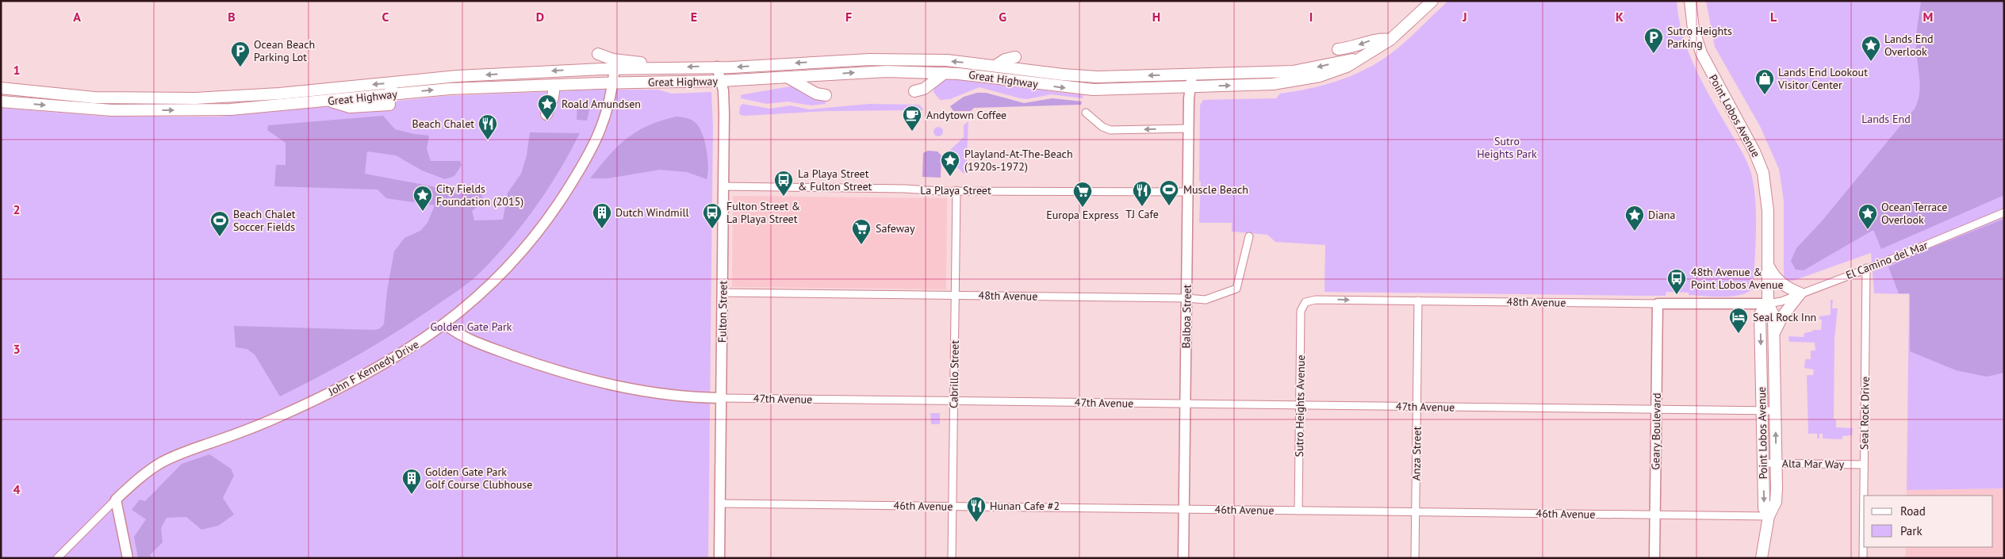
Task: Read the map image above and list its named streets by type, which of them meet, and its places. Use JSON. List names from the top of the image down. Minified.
{"streets":{"main road":["Great Highway","Point Lobos Avenue"],"street":["La Playa Street","El Camino del Mar","48th Avenue","Fulton Street","Balboa Street","John F Kennedy Drive","Cabrillo Street","47th Avenue","Sutro Heights Avenue","Seal Rock Drive","Geary Boulevard","Anza Street","Alta Mar Way","46th Avenue"]},"crossings":[["Great Highway","Fulton Street"],["Great Highway","Balboa Street"],["Great Highway","John F Kennedy Drive"],["Point Lobos Avenue","El Camino del Mar"],["Point Lobos Avenue","48th Avenue"],["Point Lobos Avenue","47th Avenue"],["Point Lobos Avenue","Alta Mar Way"],["Point Lobos Avenue","46th Avenue"],["La Playa Street","Fulton Street"],["La Playa Street","Balboa Street"],["La Playa Street","Cabrillo Street"],["El Camino del Mar","48th Avenue"],["El Camino del Mar","Seal Rock Drive"],["48th Avenue","Fulton Street"],["48th Avenue","Balboa Street"],["48th Avenue","Cabrillo Street"],["48th Avenue","Sutro Heights Avenue"],["48th Avenue","Geary Boulevard"],["48th Avenue","Anza Street"],["Fulton Street","47th Avenue"],["Fulton Street","46th Avenue"],["Balboa Street","47th Avenue"],["Balboa Street","46th Avenue"],["John F Kennedy Drive","47th Avenue"],["Cabrillo Street","47th Avenue"],["Cabrillo Street","46th Avenue"],["47th Avenue","Sutro Heights Avenue"],["47th Avenue","Geary Boulevard"],["47th Avenue","Anza Street"],["Sutro Heights Avenue","46th Avenue"],["Seal Rock Drive","Alta Mar Way"],["Geary Boulevard","46th Avenue"],["Anza Street","46th Avenue"]],"parks":["Lands End","Sutro Heights Park","Golden Gate Park"],"places":{"parking":["Sutro Heights Parking","Ocean Beach Parking Lot"],"place":["Lands End Overlook","Roald Amundsen","Playland-At-The-Beach (1920s-1972)","City Fields Foundation (2015)","Ocean Terrace Overlook","Diana"],"shop":["Lands End Lookout Visitor Center"],"cafe":["Andytown Coffee"],"restaurant":["Beach Chalet","TJ Cafe","Hunan Cafe #2"],"bus stop":["La Playa Street & Fulton Street","Fulton Street & La Playa Street","48th Avenue & Point Lobos Avenue"],"sports":["Muscle Beach","Beach Chalet Soccer Fields"],"supermarket":["Europa Express","Safeway"],"building":["Dutch Windmill","Golden Gate Park Golf Course Clubhouse"],"hotel":["Seal Rock Inn"]},"legend":["Road","Park"],"grid":{"columns":["A","B","C","D","E","F","G","H","I","J","K","L","M"],"rows":["1","2","3","4"]}}
